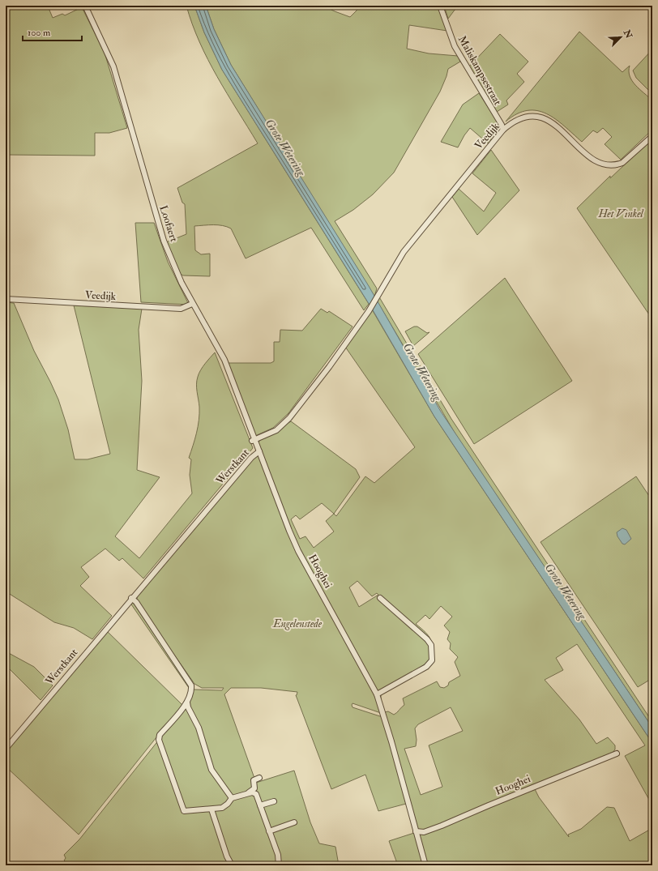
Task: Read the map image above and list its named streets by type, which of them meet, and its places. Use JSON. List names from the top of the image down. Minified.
{"streets":{"street":["Maliskampsestraat","Veedijk","Loofaert","Werstkant","Hooghei"]},"crossings":[["Maliskampsestraat","Veedijk"],["Veedijk","Loofaert"],["Veedijk","Werstkant"],["Loofaert","Werstkant"],["Loofaert","Hooghei"],["Werstkant","Hooghei"]],"water":["Grote Wetering"],"parks":["Het Vinkel","Engelenstede"],"scale_bar":"100 m","north":"top right"}
